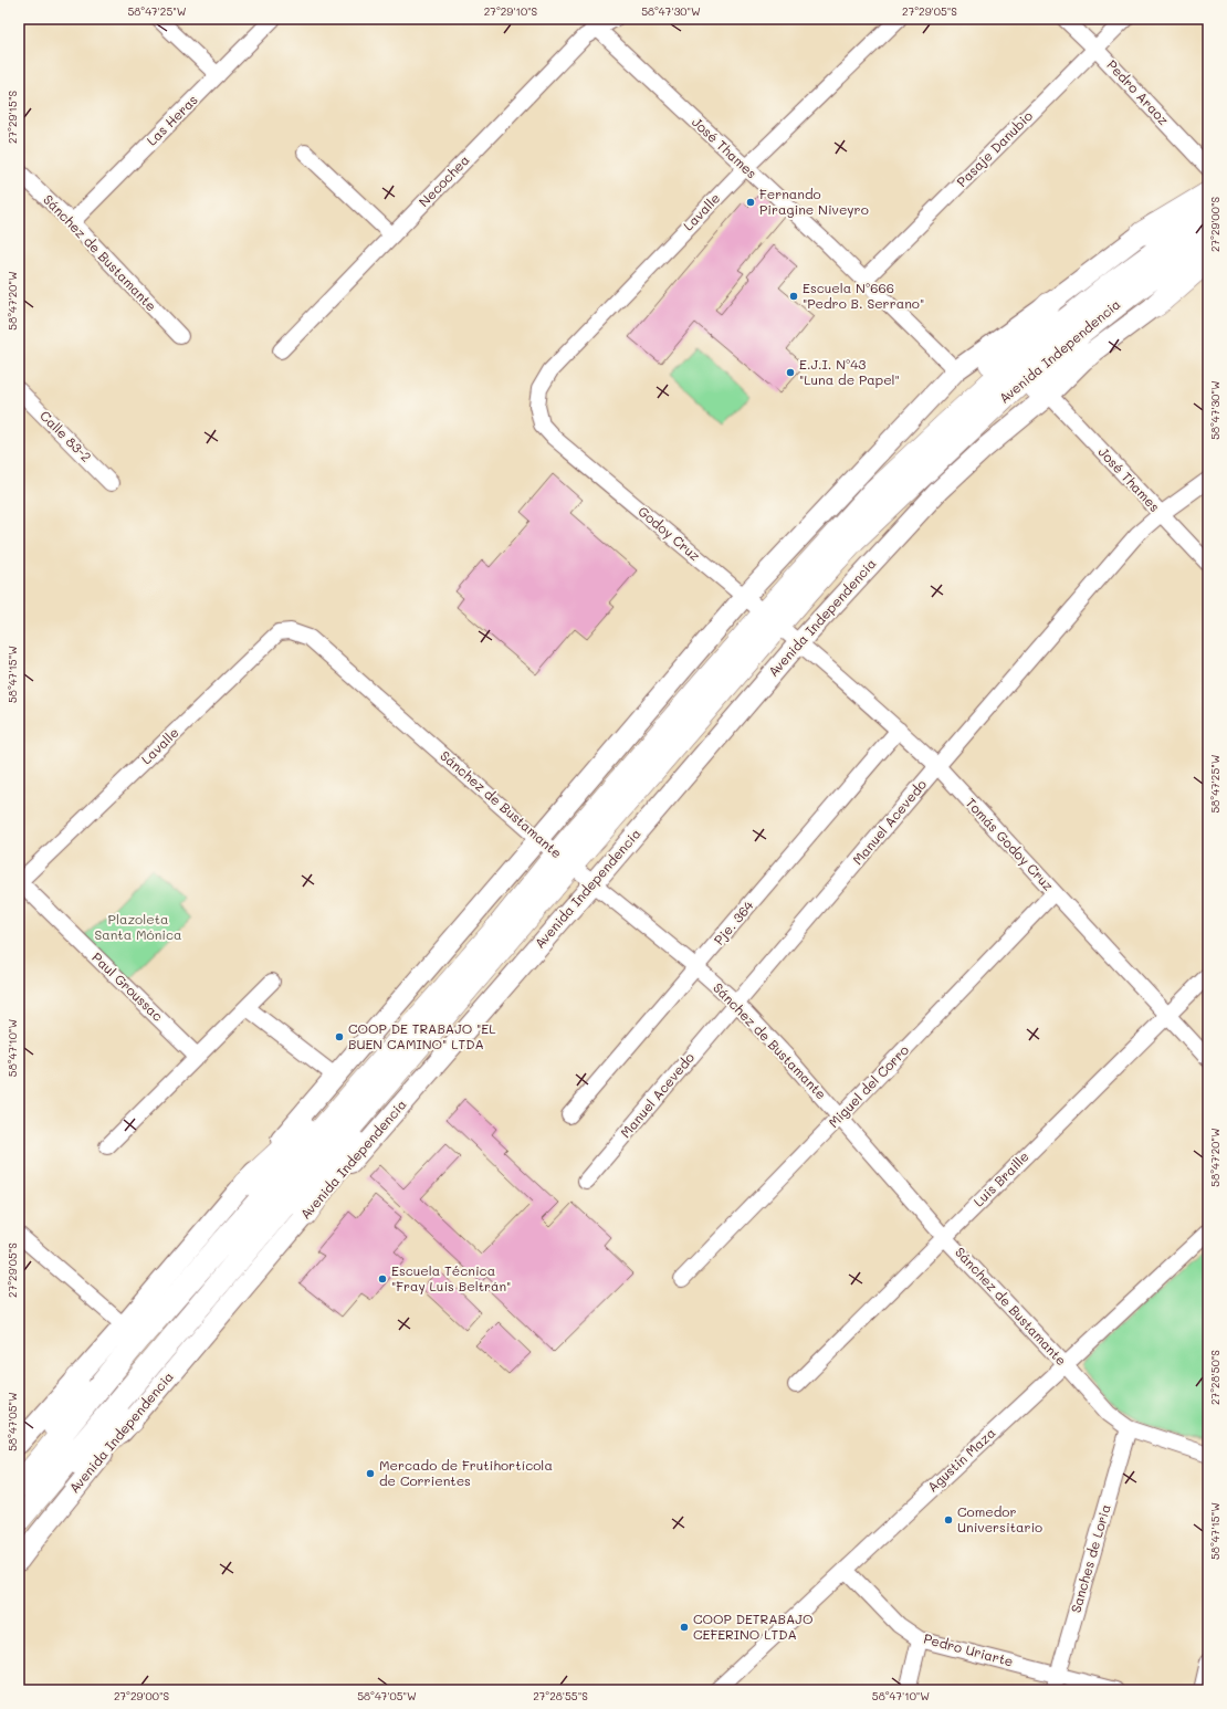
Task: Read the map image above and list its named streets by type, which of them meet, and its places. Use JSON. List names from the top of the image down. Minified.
{"streets":{"highway":["Avenida Independencia"],"street":["Pedro Araoz","Las Heras","José Thames","Pasaje Danubio","Necochea","Lavalle","Sánchez de Bustamante","Calle 83-2","Godoy Cruz","Manuel Acevedo","Tomás Godoy Cruz","Pje. 364","Paul Groussac","Miguel del Corro","Luis Braille","Agustin Maza","Sanches de Loria","Pedro Uriarte"]},"crossings":[["Pedro Araoz","Pasaje Danubio"],["Las Heras","Sánchez de Bustamante"],["José Thames","Pasaje Danubio"],["José Thames","Necochea"],["José Thames","Lavalle"],["José Thames","Avenida Independencia"],["José Thames","Manuel Acevedo"],["Lavalle","Sánchez de Bustamante"],["Lavalle","Godoy Cruz"],["Lavalle","Paul Groussac"],["Sánchez de Bustamante","Avenida Independencia"],["Sánchez de Bustamante","Manuel Acevedo"],["Sánchez de Bustamante","Pje. 364"],["Sánchez de Bustamante","Miguel del Corro"],["Sánchez de Bustamante","Luis Braille"],["Sánchez de Bustamante","Agustin Maza"],["Sánchez de Bustamante","Sanches de Loria"],["Avenida Independencia","Godoy Cruz"],["Avenida Independencia","Tomás Godoy Cruz"],["Godoy Cruz","Tomás Godoy Cruz"],["Manuel Acevedo","Tomás Godoy Cruz"],["Tomás Godoy Cruz","Pje. 364"],["Tomás Godoy Cruz","Miguel del Corro"],["Tomás Godoy Cruz","Luis Braille"],["Agustin Maza","Pedro Uriarte"],["Sanches de Loria","Pedro Uriarte"]],"parks":["Plazoleta Santa Mónica"],"places":["Fernando Piragine Niveyro","Escuela Nº666 \"Pedro B. Serrano\"","E.J.I. Nº43 \"Luna de Papel\"","COOP DE TRABAJO \"EL BUEN CAMINO\" LTDA","Escuela Técnica \"Fray Luis Beltrán\"","Mercado de Frutihortícola de Corrientes","Comedor Universitario","COOP DETRABAJO CEFERINO LTDA"],"coordinates":["58°47'25\"W","27°29'10\"S","58°47'30\"W","27°29'05\"S","27°29'15\"S","27°29'00\"S","58°47'20\"W","58°47'15\"W","58°47'10\"W","27°28'50\"S","58°47'05\"W","27°28'55\"S"]}
